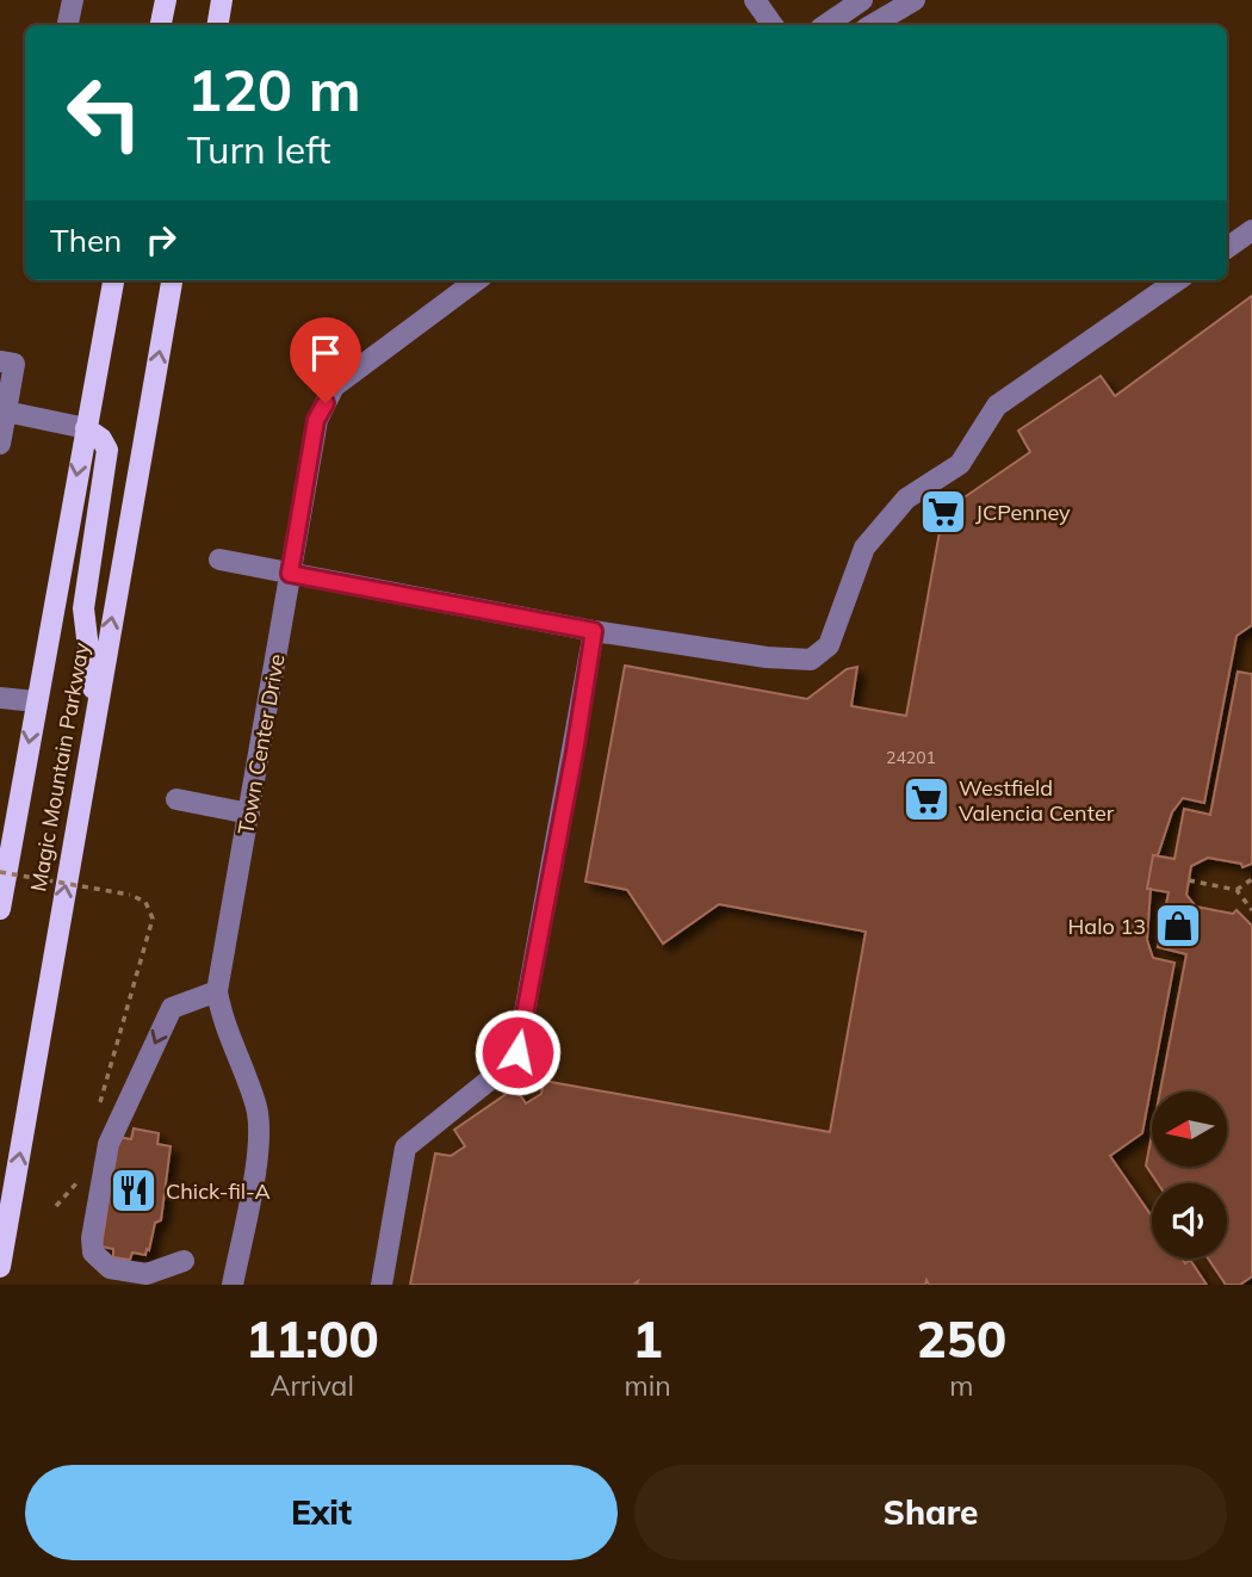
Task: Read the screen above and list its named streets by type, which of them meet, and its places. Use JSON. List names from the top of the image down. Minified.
{"streets":{"main road":["Magic Mountain Parkway"],"street":["Town Center Drive"]},"places":{"supermarket":["JCPenney","Westfield Valencia Center"],"shop":["Halo 13"],"restaurant":["Chick-fil-A"]},"house_numbers":["24201"],"north":"left","page":{"turn":["120 m","Turn left"],"then":"Then","eta":["11:00","Arrival","1","min","250","m"],"buttons":["Exit","Share"]}}
